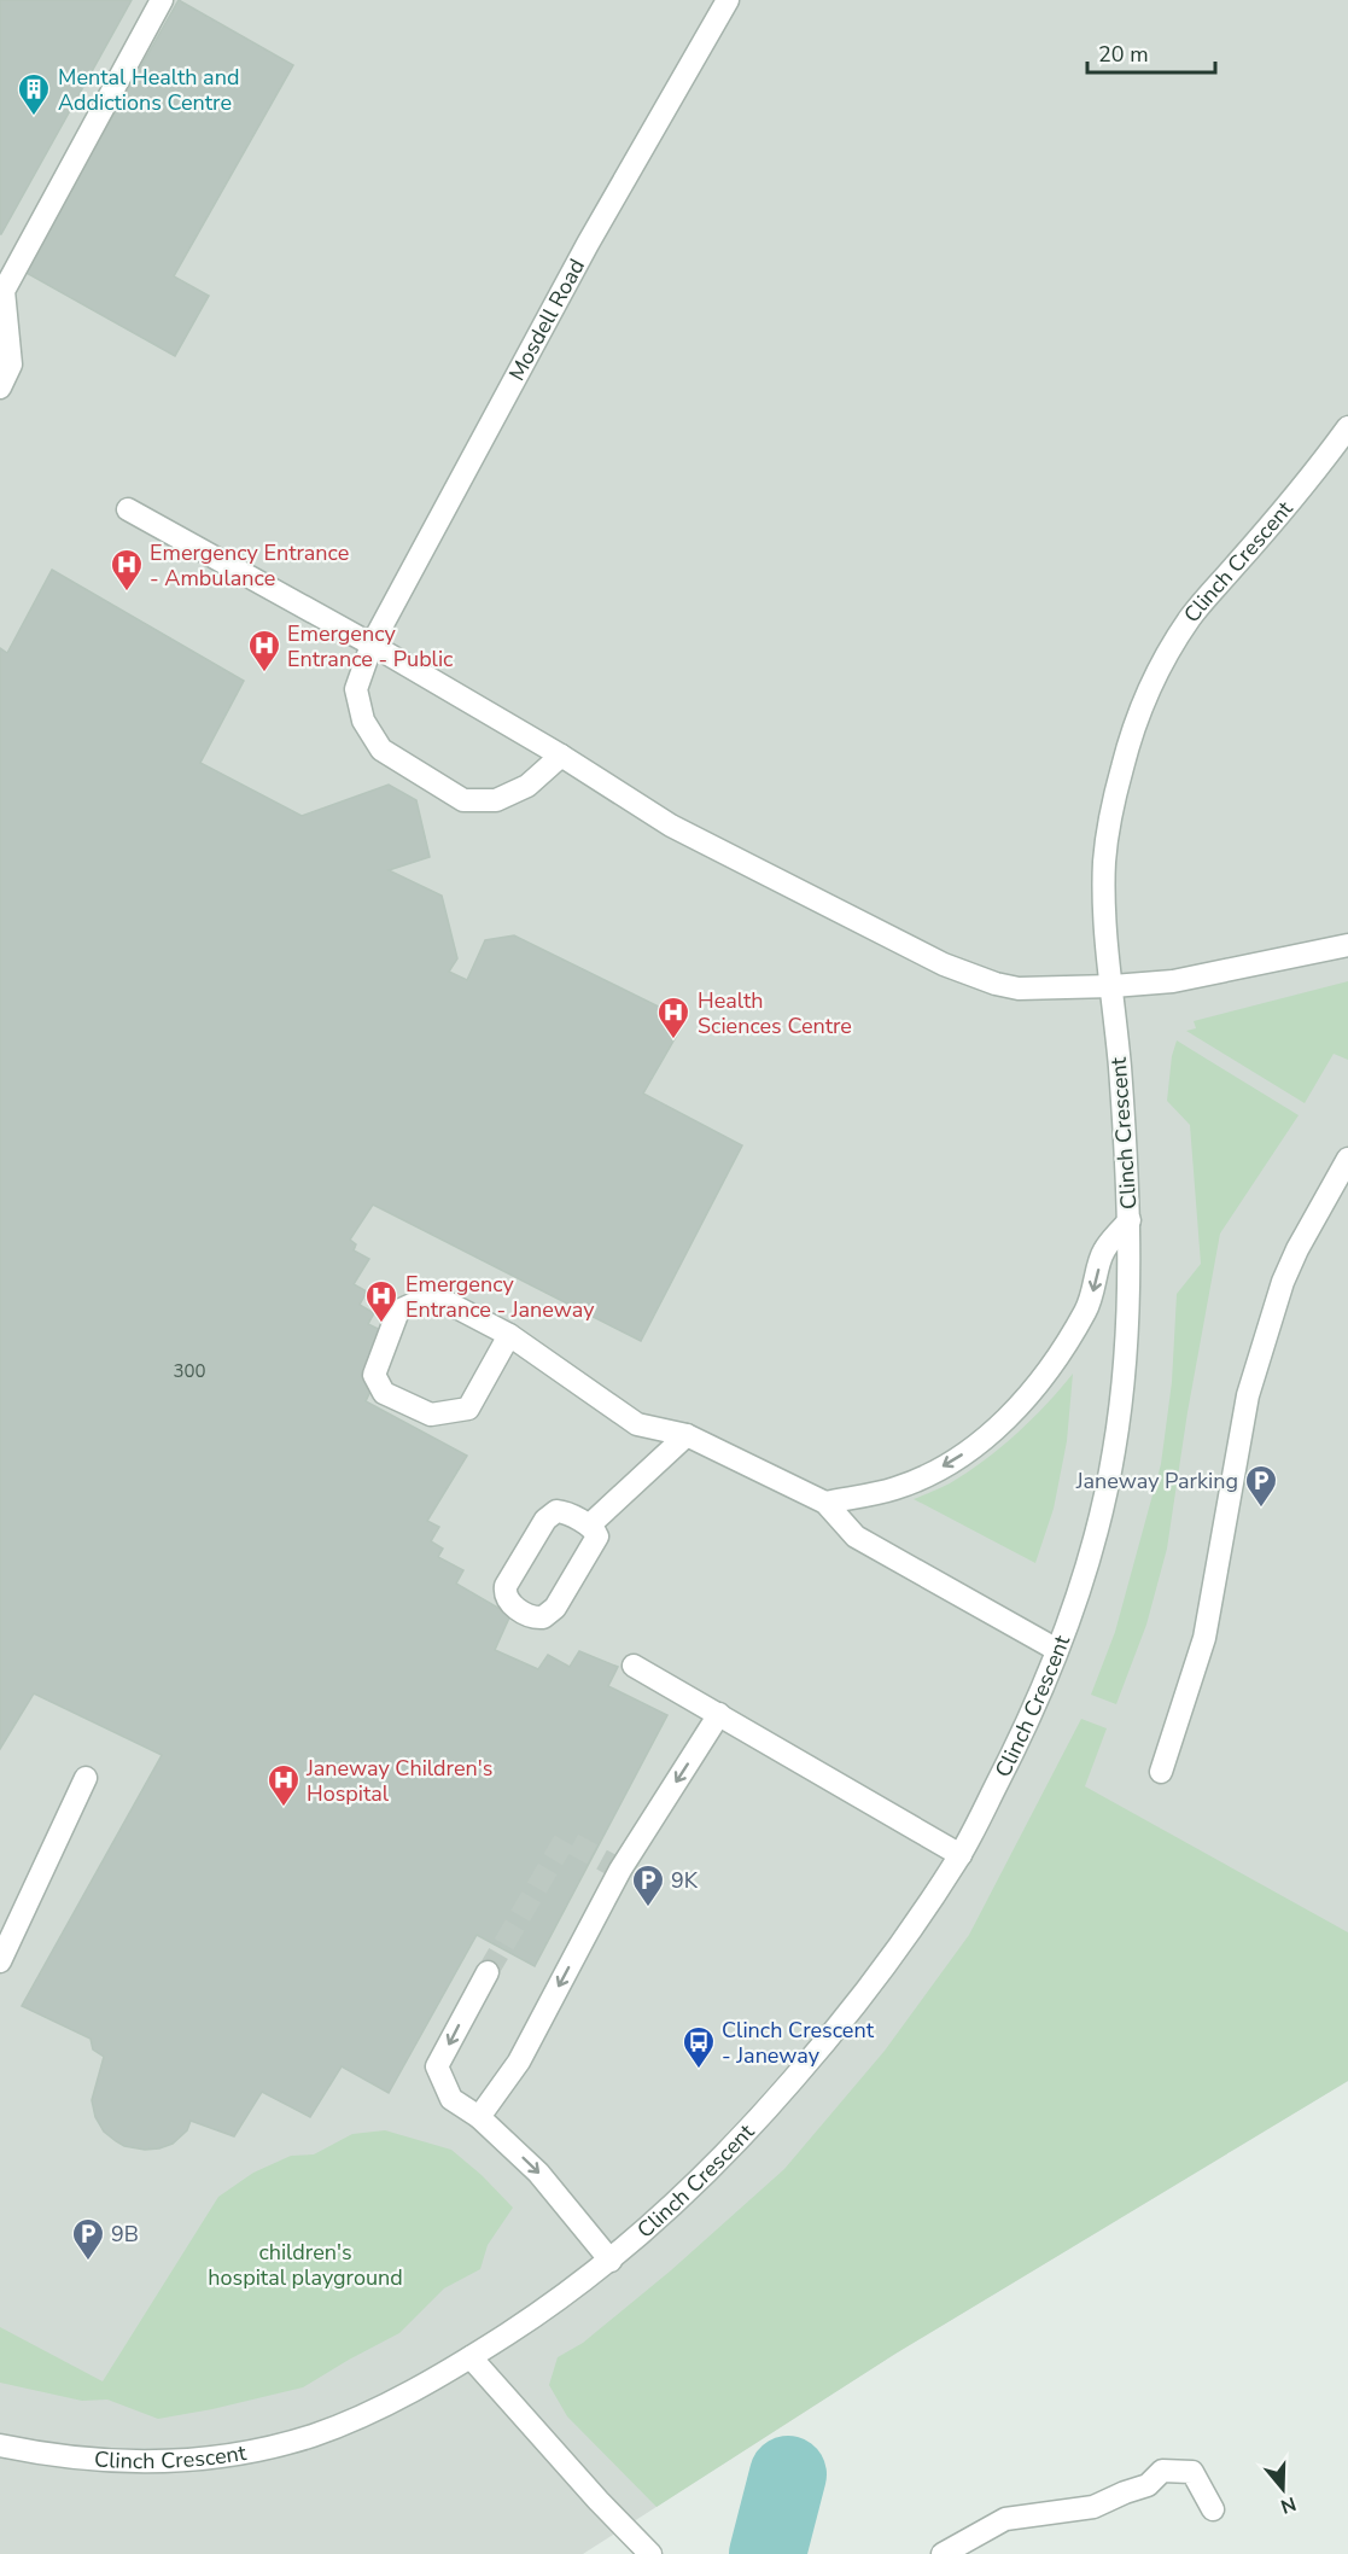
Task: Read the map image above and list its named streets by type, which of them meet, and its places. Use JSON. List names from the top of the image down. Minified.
{"streets":{"lane":["Mosdell Road","Clinch Crescent"]},"parks":["children's hospital playground"],"places":{"building":["Mental Health and Addictions Centre"],"hospital":["Emergency Entrance - Ambulance","Emergency Entrance - Public","Health Sciences Centre","Emergency Entrance - Janeway","Janeway Children's Hospital"],"parking":["Janeway Parking","9K","9B"],"bus stop":["Clinch Crescent - Janeway"]},"house_numbers":["300"],"scale_bar":"20 m","north":"bottom"}
